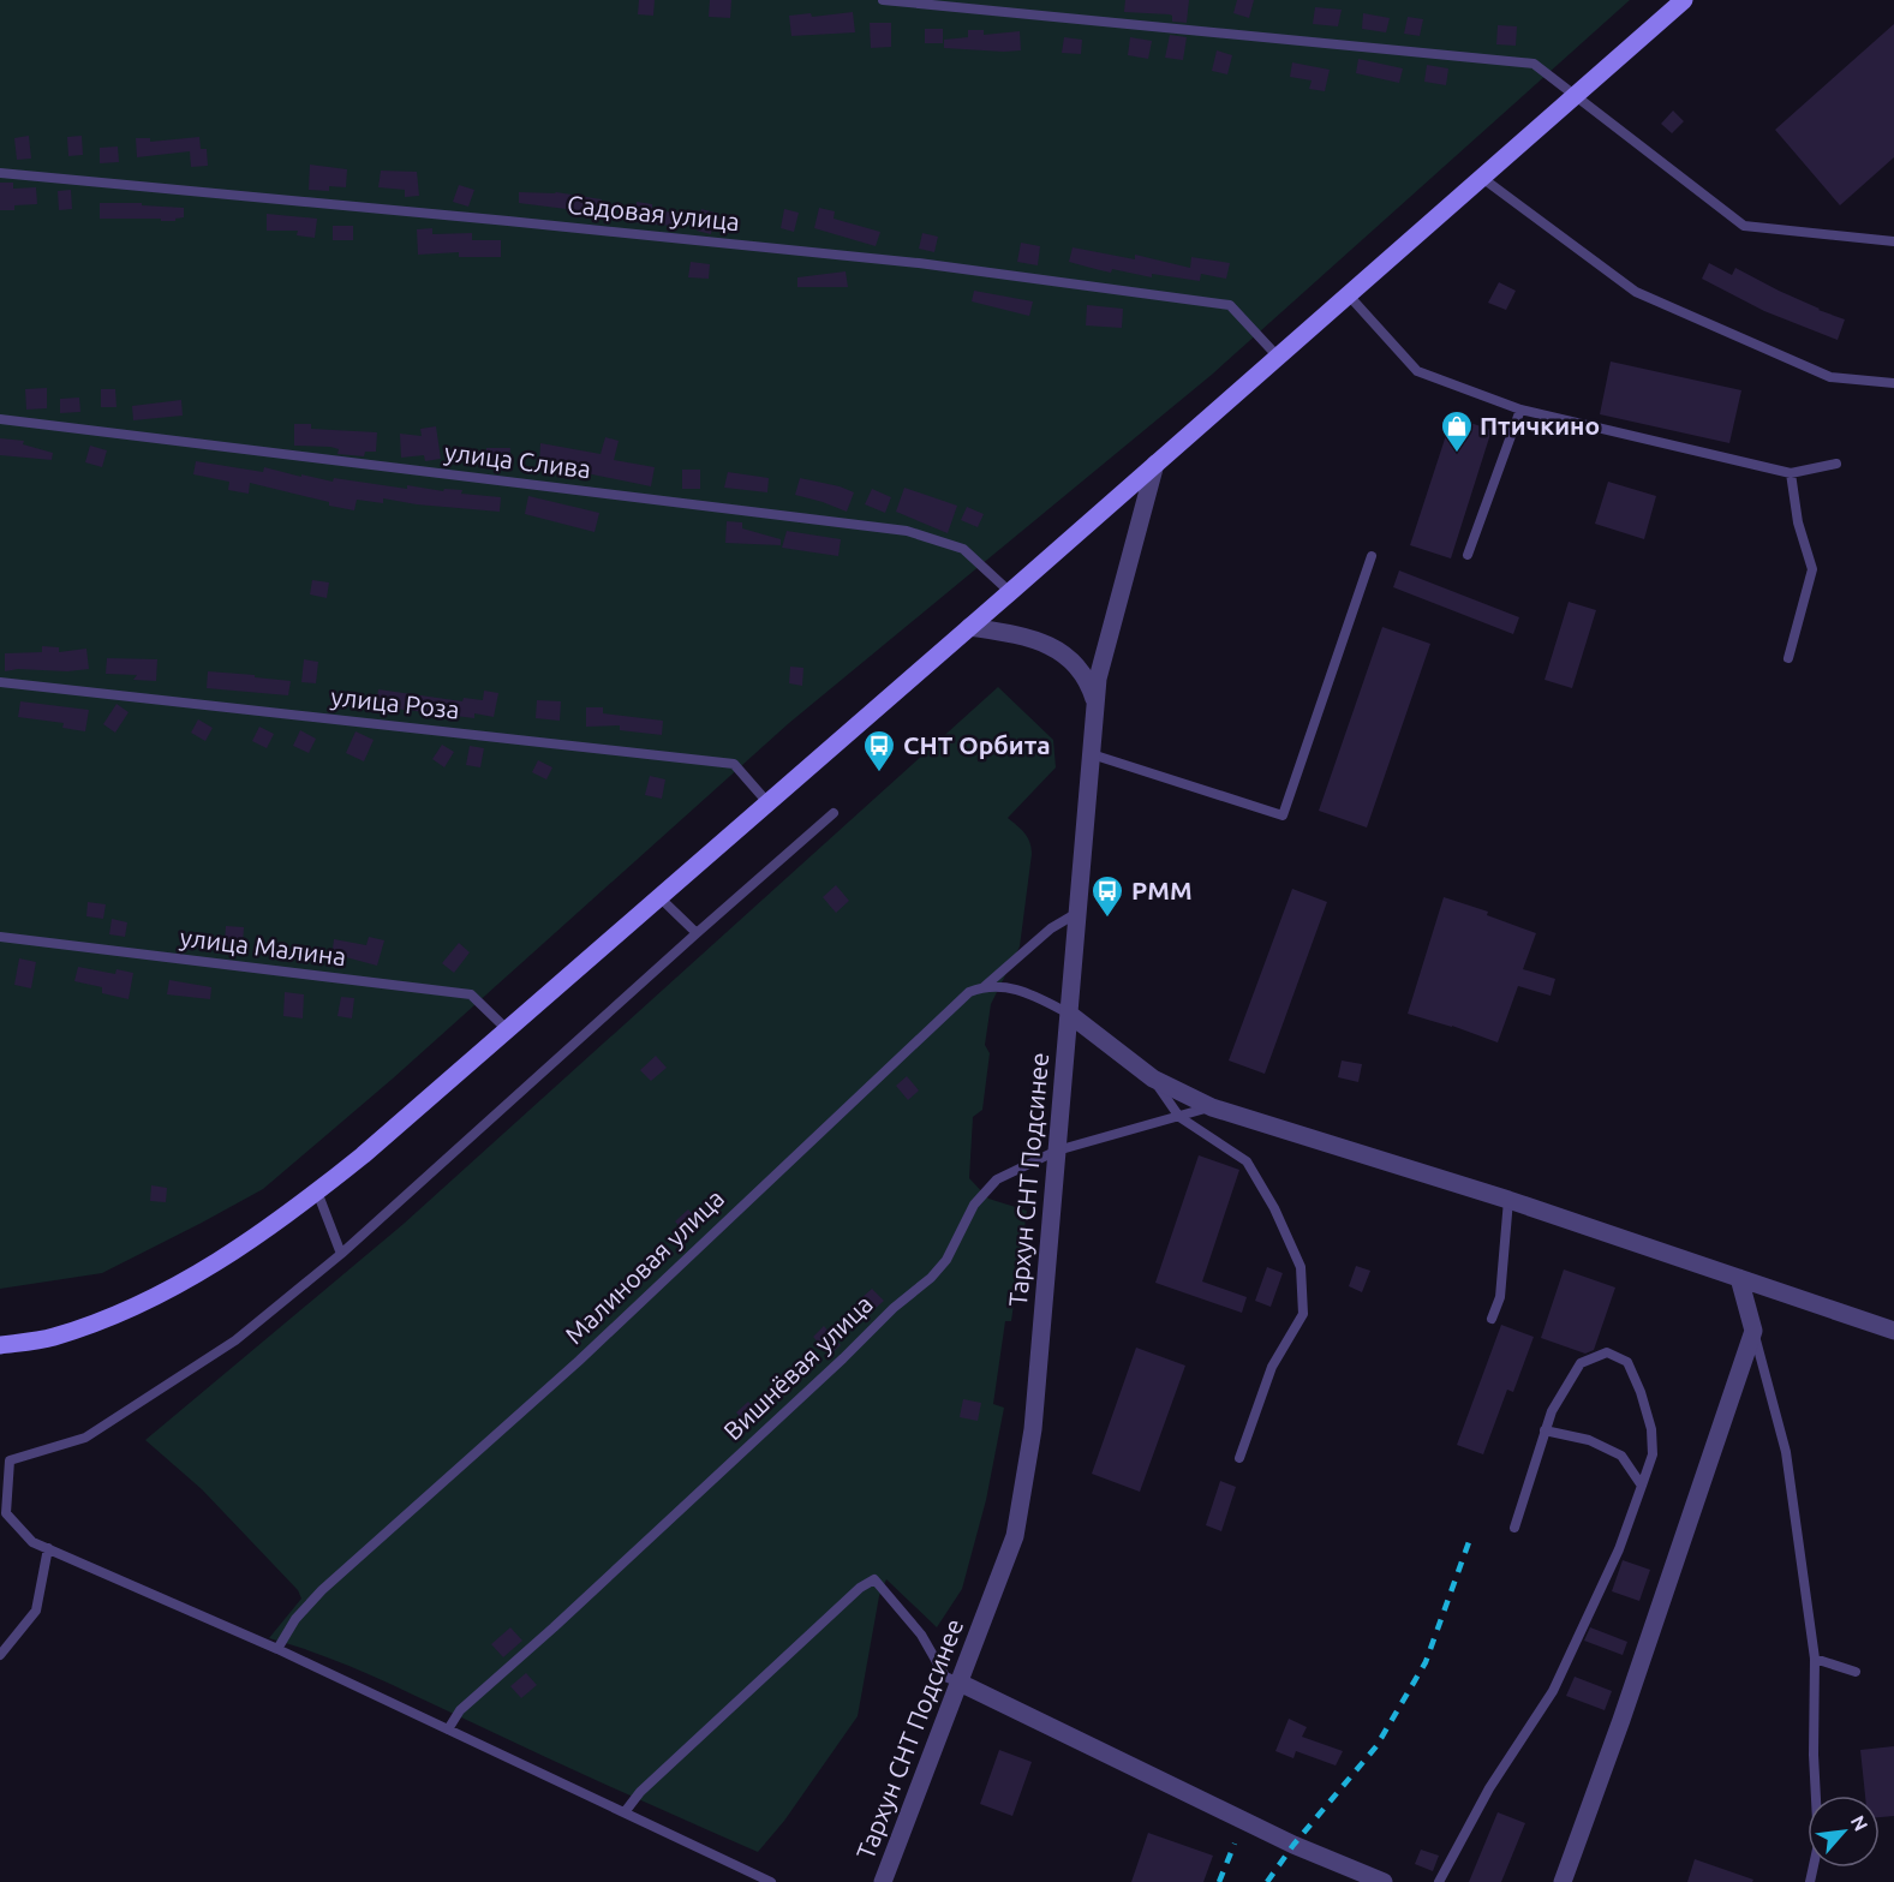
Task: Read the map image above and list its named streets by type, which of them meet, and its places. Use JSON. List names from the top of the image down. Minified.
{"streets":{"street":["Тархун СНТ Подсинее"],"lane":["Садовая улица","улица Слива","улица Роза","улица Малина","Малиновая улица","Вишнёвая улица"]},"crossings":[["Тархун СНТ Подсинее","Малиновая улица"],["Тархун СНТ Подсинее","Вишнёвая улица"]],"places":{"shop":["Птичкино"],"bus stop":["СНТ Орбита","РММ"]},"north":"top right"}
